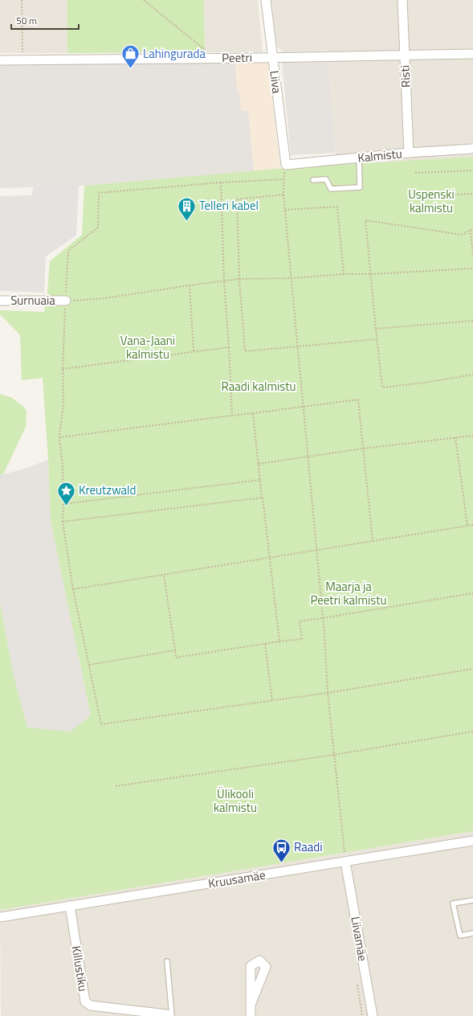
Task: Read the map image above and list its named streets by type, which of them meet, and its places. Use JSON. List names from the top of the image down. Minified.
{"streets":{"street":["Peetri","Risti","Liiva","Kalmistu","Surnuaia","Kruusamäe","Liivamäe","Killustiku"]},"crossings":[["Peetri","Risti"],["Peetri","Liiva"],["Risti","Kalmistu"],["Liiva","Kalmistu"],["Kruusamäe","Liivamäe"],["Kruusamäe","Killustiku"]],"parks":["Uspenski kalmistu","Vana-Jaani kalmistu","Raadi kalmistu","Maarja ja Peetri kalmistu","Ülikooli kalmistu"],"places":{"shop":["Lahingurada"],"building":["Telleri kabel"],"place":["Kreutzwald"],"bus stop":["Raadi"]},"scale_bar":"50 m"}
